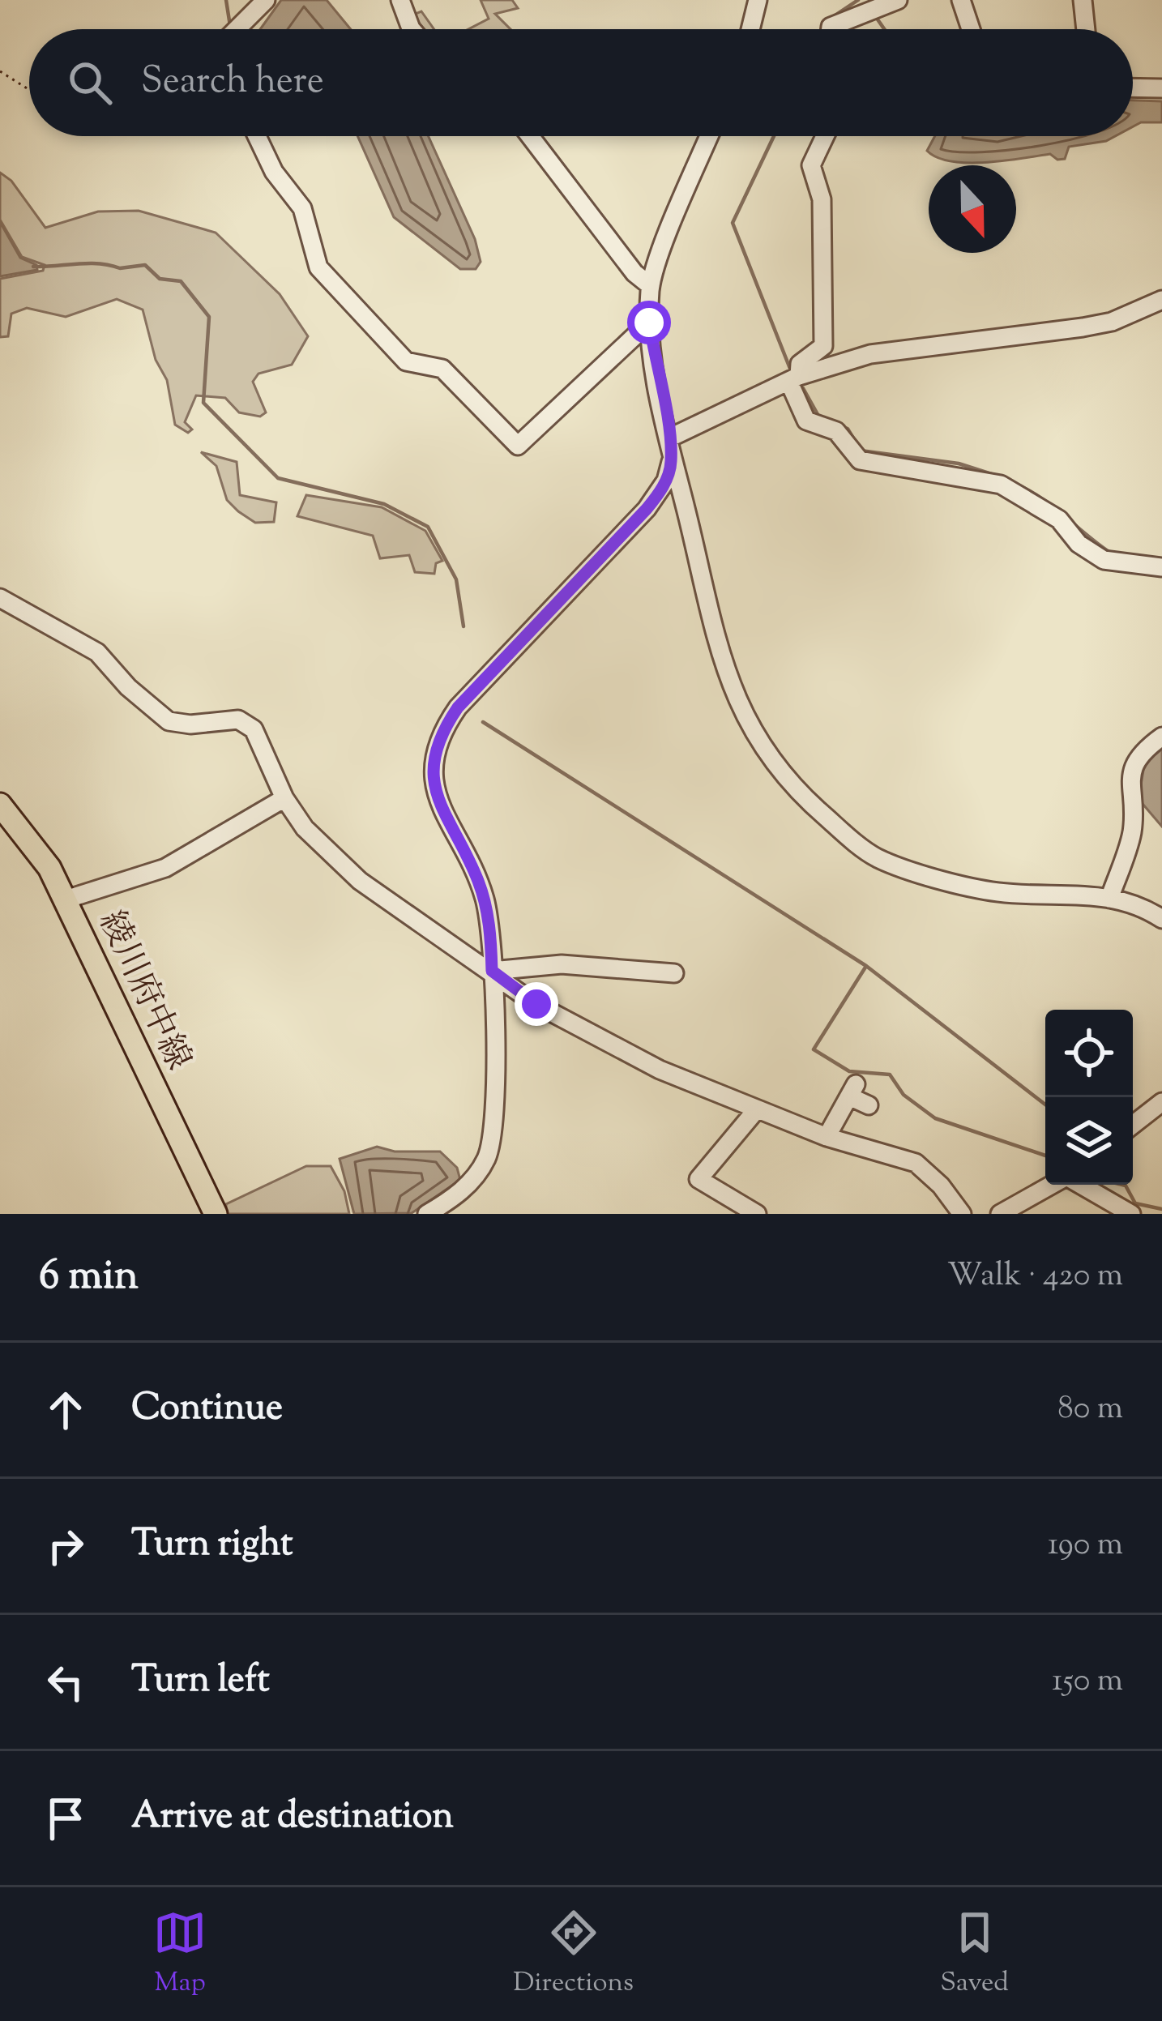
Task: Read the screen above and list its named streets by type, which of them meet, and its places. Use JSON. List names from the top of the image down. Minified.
{"streets":{"main road":["綾川府中線"]},"north":"bottom","page":{"search":"Search here","heading":["6 min","Walk · 420 m"],"list":[["Continue","80 m"],["Turn right","190 m"],["Turn left","150 m"],"Arrive at destination"],"nav":["Map","Directions","Saved"]}}
